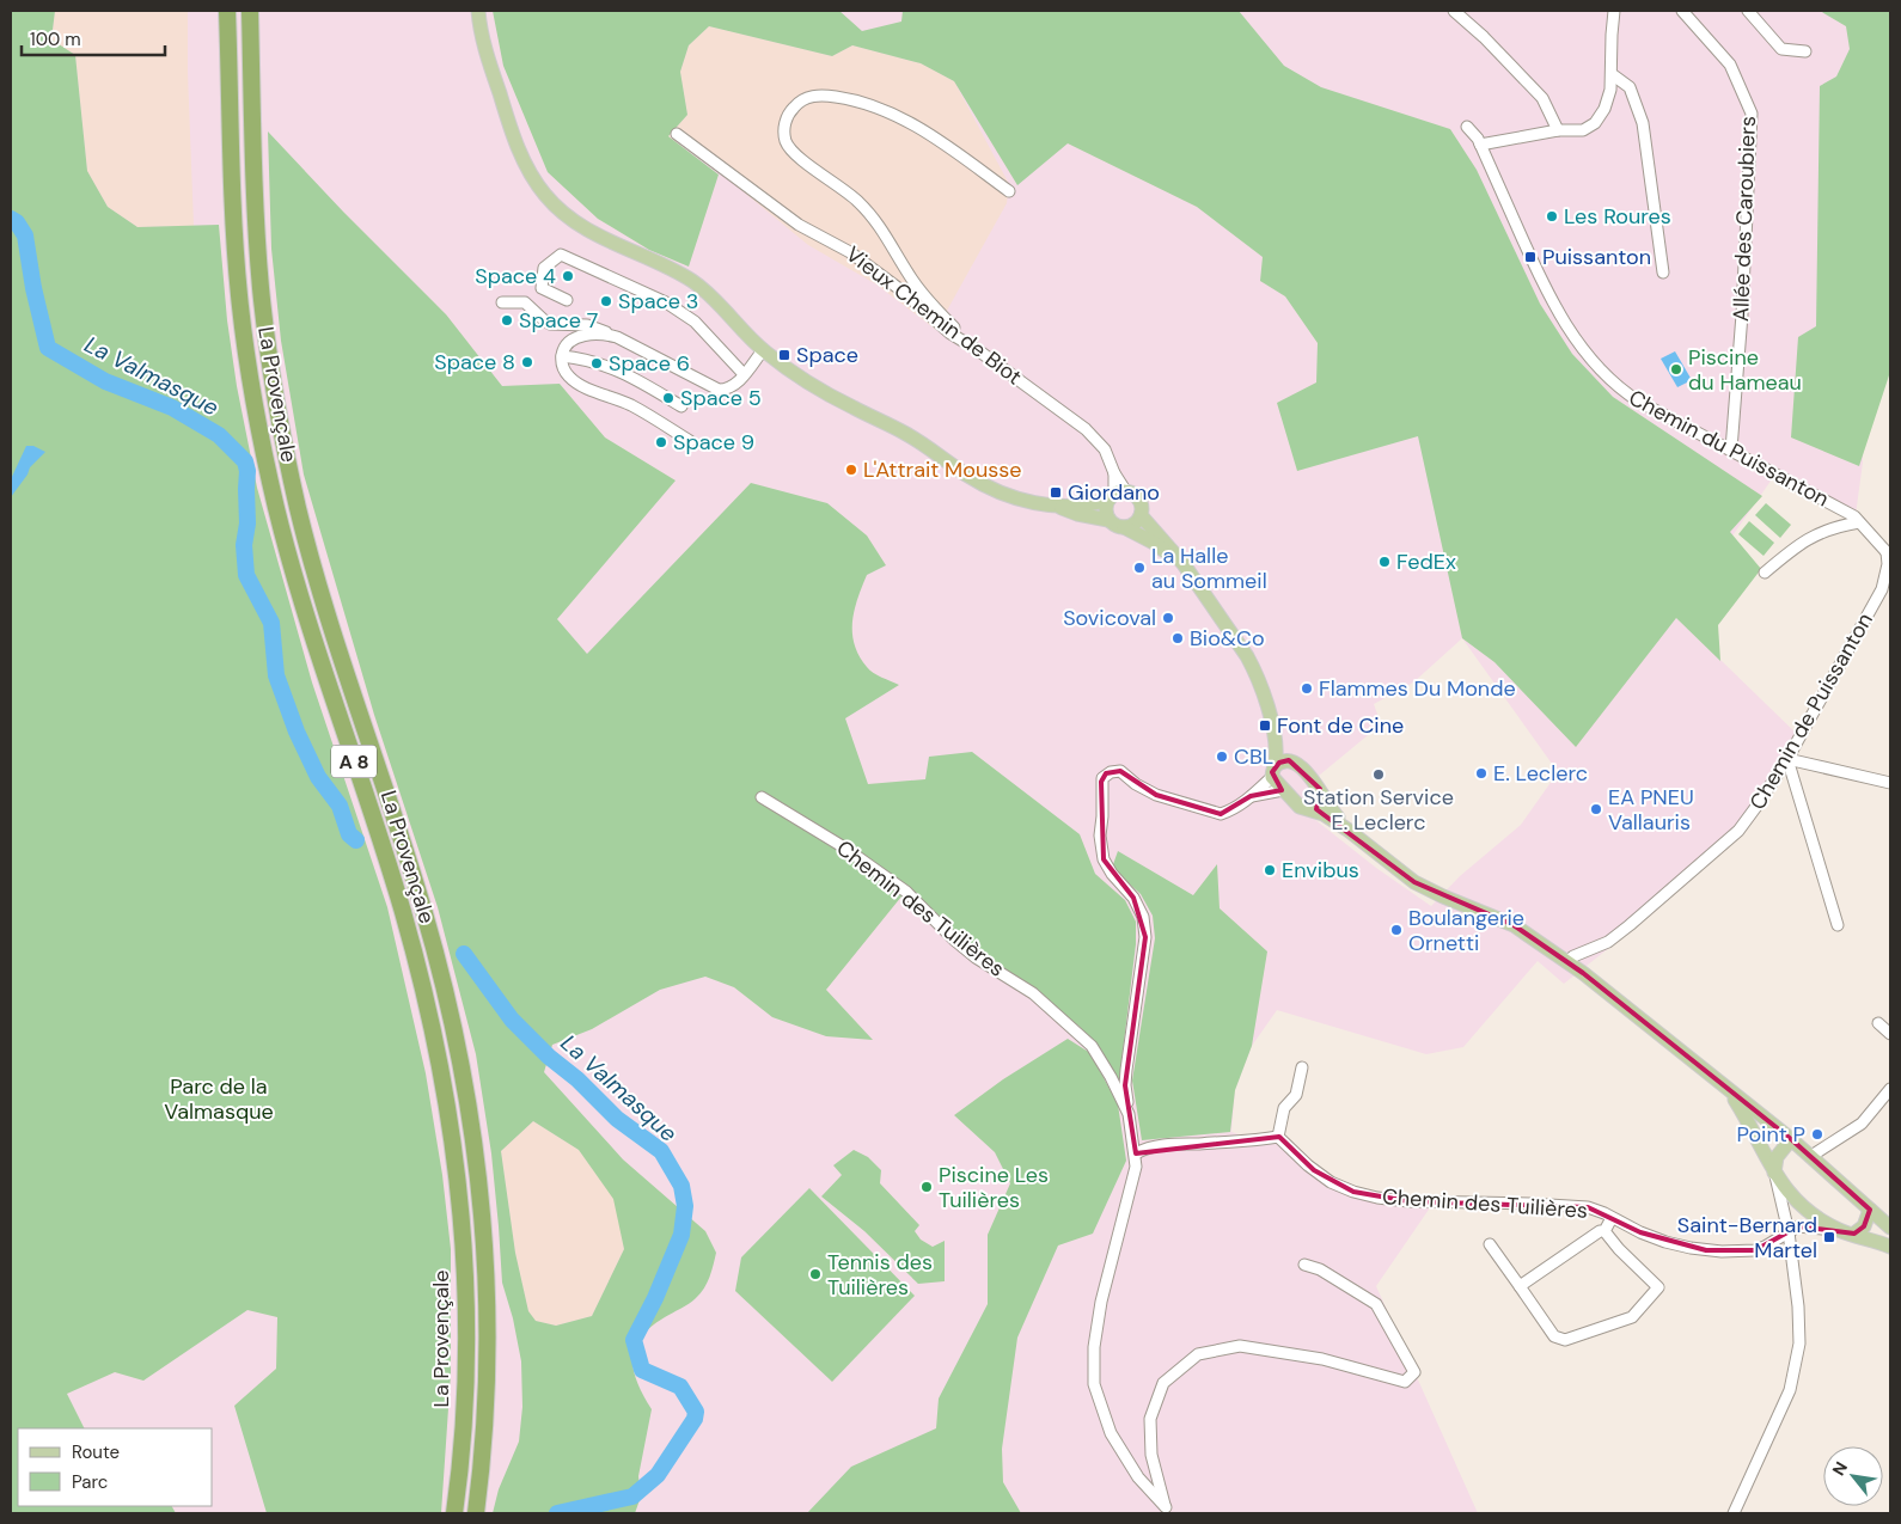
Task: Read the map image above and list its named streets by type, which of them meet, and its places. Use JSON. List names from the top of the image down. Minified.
{"streets":{"highway":["La Provençale","A 8"],"street":["Allée des Caroubiers","Vieux Chemin de Biot","Chemin du Puissanton","Chemin de Puissanton","Chemin des Tuilières"]},"crossings":[["Allée des Caroubiers","Chemin du Puissanton"],["Chemin du Puissanton","Chemin de Puissanton"]],"water":["La Valmasque"],"parks":["Parc de la Valmasque"],"places":{"other":["Les Roures","Space 4","Space 3","Space 7","Space 8","Space 6","Piscine du Hameau","Space 5","Space 9","L'Attrait Mousse","FedEx","La Halle au Sommeil","Sovicoval","Bio&Co","Flammes Du Monde","CBL","E. Leclerc","Station Service E. Leclerc","EA PNEU Vallauris","Envibus","Boulangerie Ornetti","Point P","Piscine Les Tuilières","Tennis des Tuilières"],"transit":["Puissanton","Space","Giordano","Font de Cine","Saint-Bernard Martel"]},"legend":["Route","Parc"],"scale_bar":"100 m","north":"top left"}
